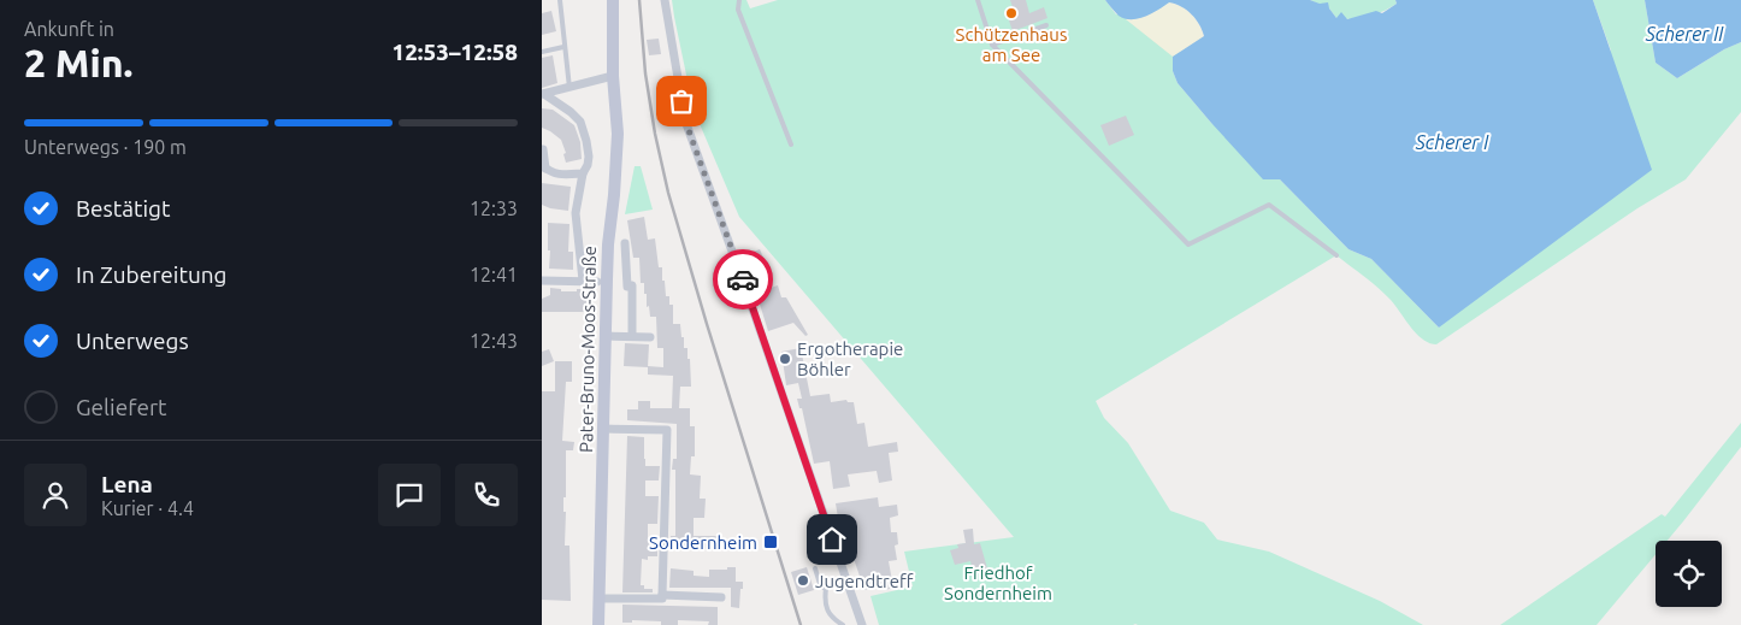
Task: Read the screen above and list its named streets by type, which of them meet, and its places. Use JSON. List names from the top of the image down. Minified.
{"streets":{"main road":["Pater-Bruno-Moos-Straße"]},"water":["Scherer II","Scherer I"],"parks":["Friedhof Sondernheim"],"places":{"other":["Schützenhaus am See","Ergotherapie Böhler","Jugendtreff"],"transit":["Sondernheim"]},"page":{"heading":["2 Min.","Ankunft in","12:53–12:58"],"panel":["Lena","Kurier · 4.4"],"bar":"Unterwegs · 190 m","list":[["Bestätigt","12:33"],["In Zubereitung","12:41"],["Unterwegs","12:43"],"Geliefert"]}}
